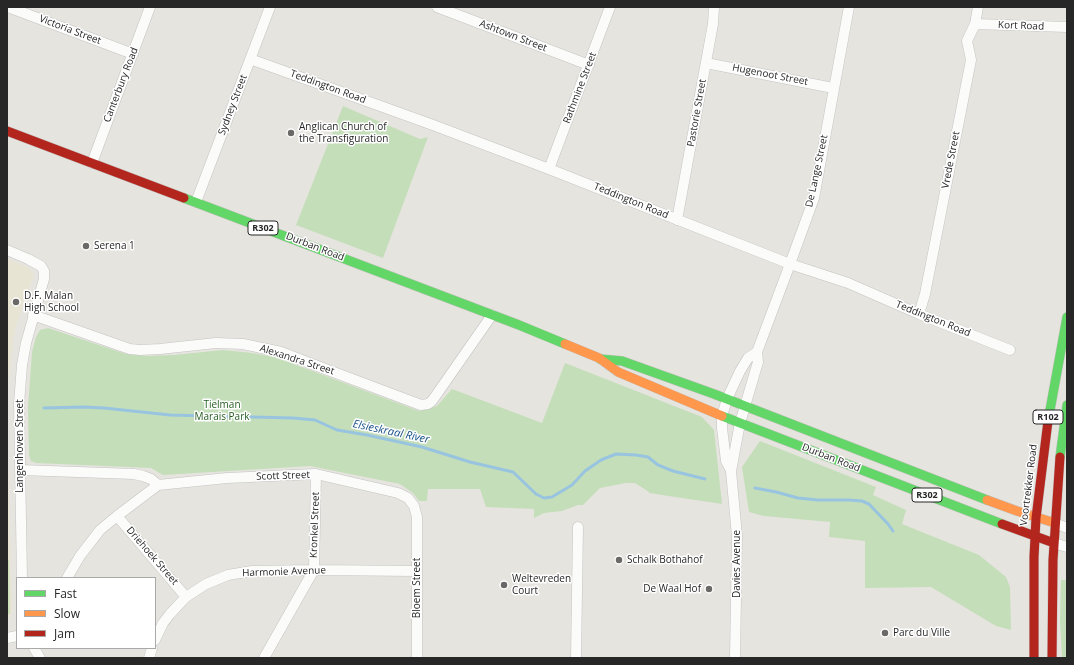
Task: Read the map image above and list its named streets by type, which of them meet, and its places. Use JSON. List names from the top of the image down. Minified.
{"streets":{"main road":["R302","Durban Road","R102","Voortrekker Road"],"street":["Kort Road","Victoria Street","Ashtown Street","Hugenoot Street","Canterbury Road","Teddington Road","Rathmine Street","Sydney Street","Pastorie Street","Vrede Street","De Lange Street","Alexandra Street","Langenhoven Street","Scott Street","Kronkel Street","Driehoek Street","Davies Avenue","Harmonie Avenue","Bloem Street"]},"crossings":[["Kort Road","Vrede Street"],["Victoria Street","Canterbury Road"],["Ashtown Street","Rathmine Street"],["Hugenoot Street","Pastorie Street"],["Hugenoot Street","De Lange Street"],["Canterbury Road","Durban Road"],["Teddington Road","Rathmine Street"],["Teddington Road","Sydney Street"],["Teddington Road","Pastorie Street"],["Teddington Road","Vrede Street"],["Teddington Road","De Lange Street"],["Sydney Street","Durban Road"],["De Lange Street","Durban Road"],["De Lange Street","Davies Avenue"],["Durban Road","Alexandra Street"],["Durban Road","R102"],["Durban Road","Voortrekker Road"],["Durban Road","Davies Avenue"],["Alexandra Street","Langenhoven Street"],["Scott Street","Kronkel Street"],["Scott Street","Bloem Street"],["Kronkel Street","Harmonie Avenue"],["Driehoek Street","Harmonie Avenue"],["Harmonie Avenue","Bloem Street"]],"water":["Elsieskraal River"],"parks":["Tielman Marais Park"],"places":["Anglican Church of the Transfiguration","Serena 1","D.F. Malan High School","Schalk Bothahof","Weltevreden Court","De Waal Hof","Parc du Ville"],"legend":["Fast","Slow","Jam"]}
